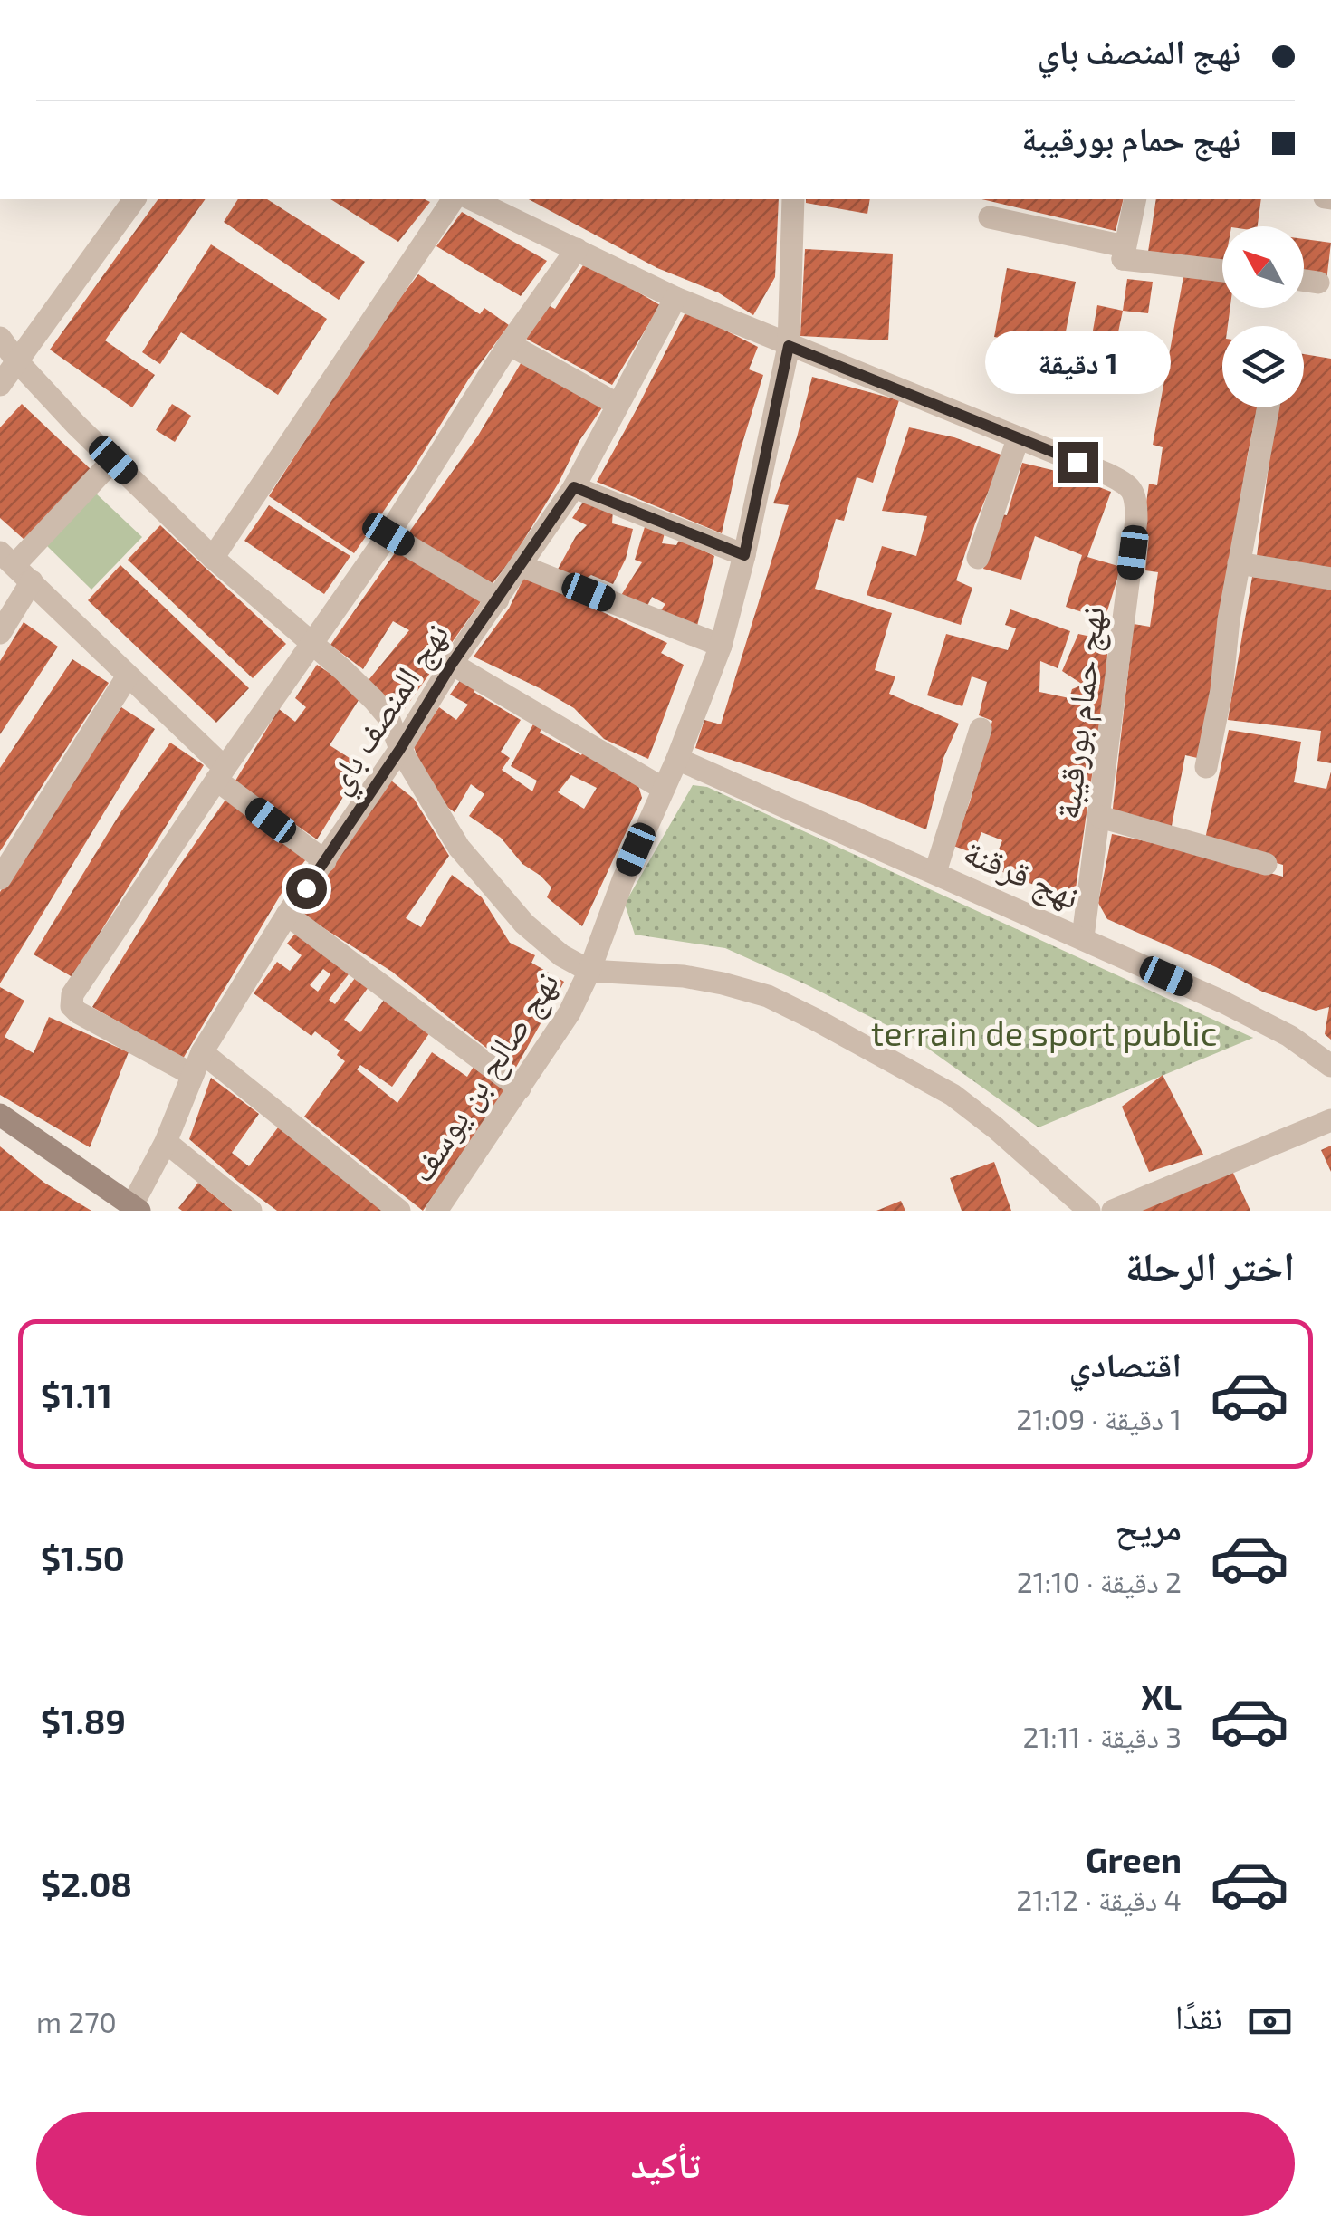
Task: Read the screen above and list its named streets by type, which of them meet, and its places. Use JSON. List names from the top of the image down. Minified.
{"streets":{"street":["نهج المنصف باي","نهج حمام بورقيبة","نهج قرقنة","نهج صالح بن يوسف"]},"crossings":[["نهج المنصف باي","نهج حمام بورقيبة"],["نهج حمام بورقيبة","نهج قرقنة"],["نهج حمام بورقيبة","نهج صالح بن يوسف"],["نهج قرقنة","نهج صالح بن يوسف"]],"parks":["terrain de sport public"],"north":"top left","page":{"banner":["نهج المنصف باي","نهج حمام بورقيبة"],"bubble":"1 دقيقة","heading":"اختر الرحلة","list":[{"name":"اقتصادي","note":"1 دقيقة · 21:09","value":"$1.11"},{"name":"مريح","note":"2 دقيقة · 21:10","value":"$1.50"},{"name":"XL","note":"3 دقيقة · 21:11","value":"$1.89"},{"name":"Green","note":"4 دقيقة · 21:12","value":"$2.08"}],"pay":["نقدًا","270 m"],"buttons":"تأكيد"}}
